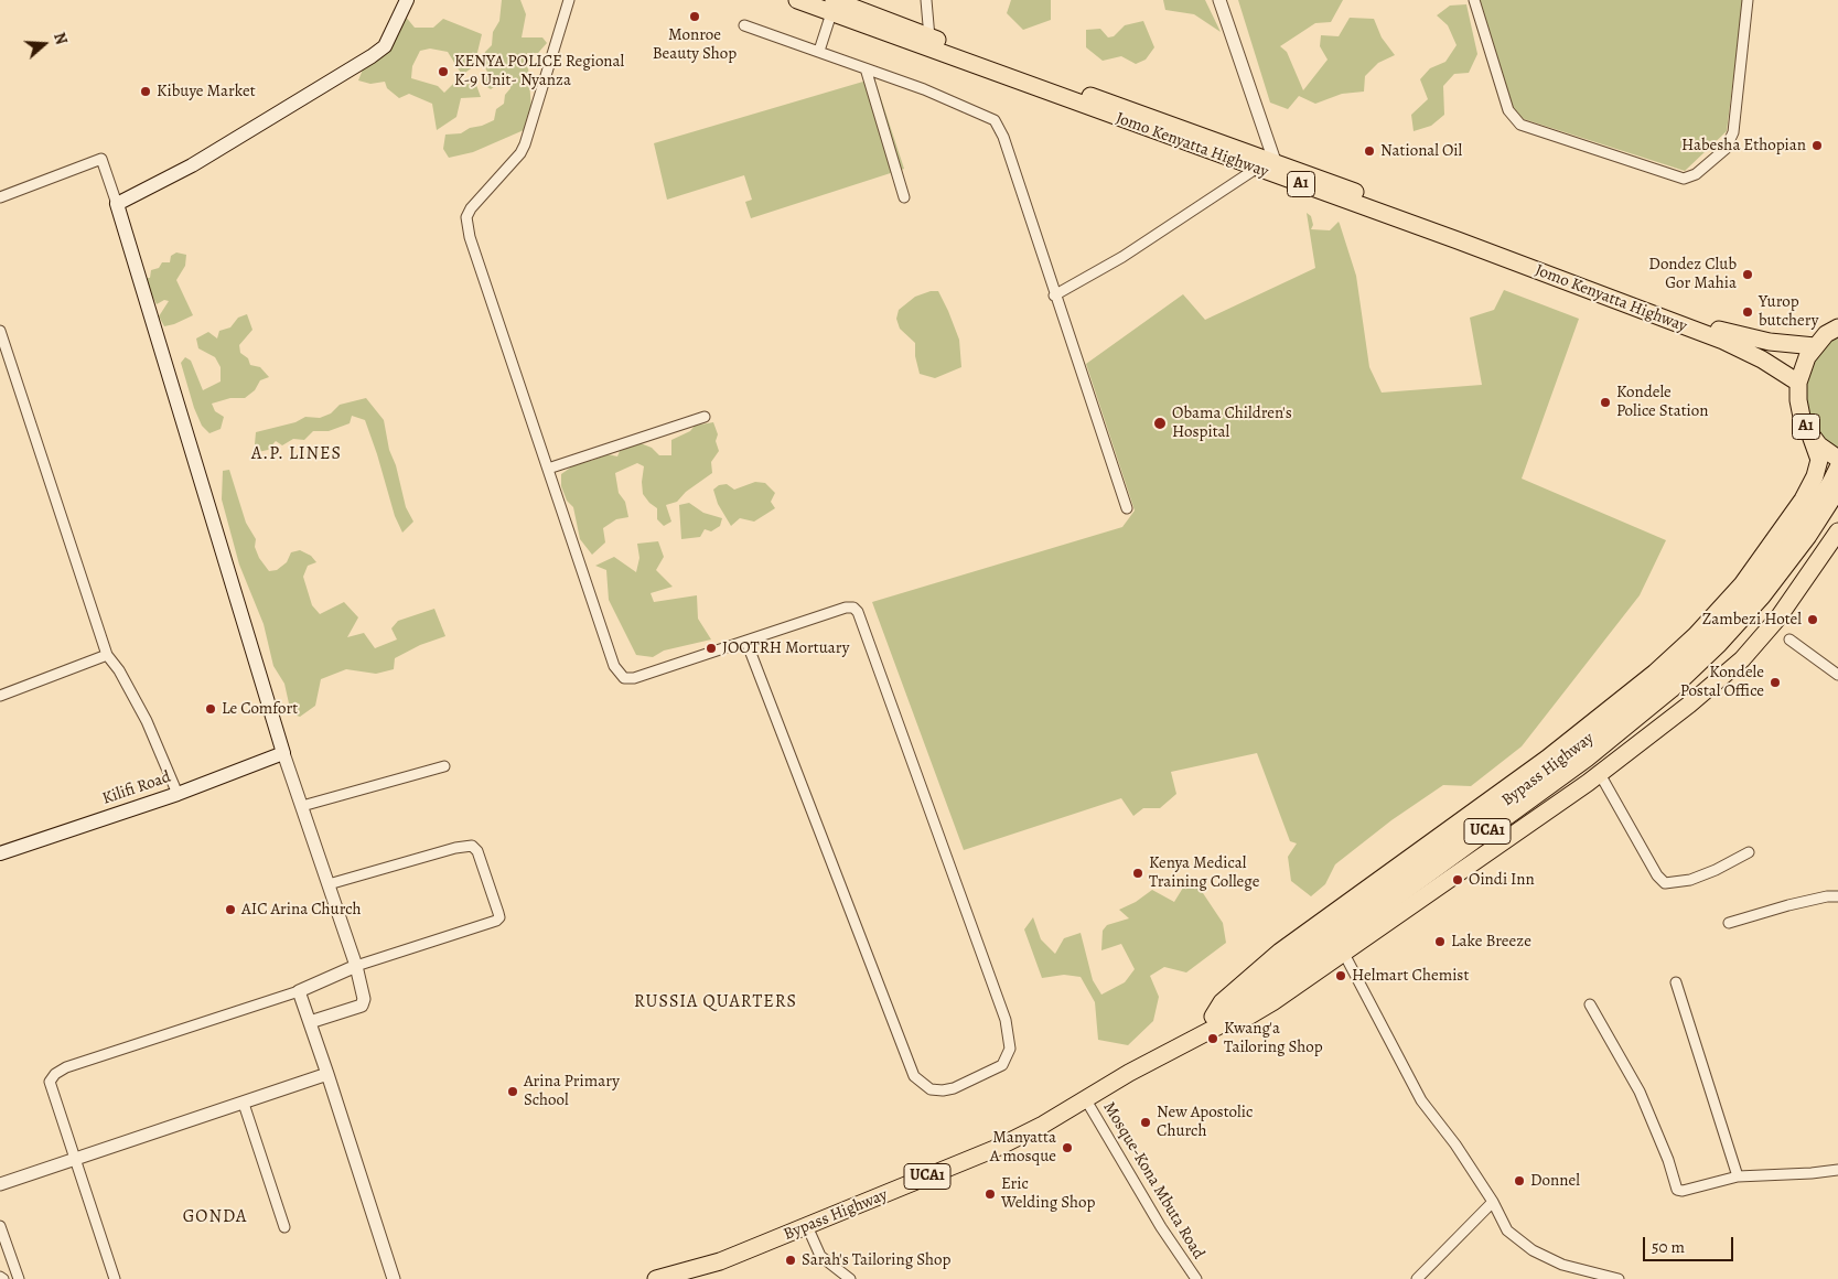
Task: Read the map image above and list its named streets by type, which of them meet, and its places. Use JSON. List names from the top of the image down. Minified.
{"streets":{"main road":["Jomo Kenyatta Highway","A1","Bypass Highway","Kilifi Road","UCA1"],"street":["Mosque-Kona Mbuta Road"]},"crossings":[["Jomo Kenyatta Highway","A1"],["Bypass Highway","Mosque-Kona Mbuta Road"]],"districts":["A.P. LINES","RUSSIA QUARTERS","GONDA"],"places":["Monroe Beauty Shop","KENYA POLICE Regional K-9 Unit- Nyanza","Kibuye Market","Habesha Ethopian","National Oil","Dondez Club Gor Mahia","Yurop butchery","Kondele Police Station","Obama Children's Hospital","Zambezi Hotel","JOOTRH Mortuary","Kondele Postal Office","Le Comfort","Kenya Medical Training College","Oindi Inn","AIC Arina Church","Lake Breeze","Helmart Chemist","Kwang'a Tailoring Shop","Arina Primary School","New Apostolic Church","Manyatta A mosque","Donnel","Eric Welding Shop","Sarah's Tailoring Shop"],"scale_bar":"50 m","north":"right"}
